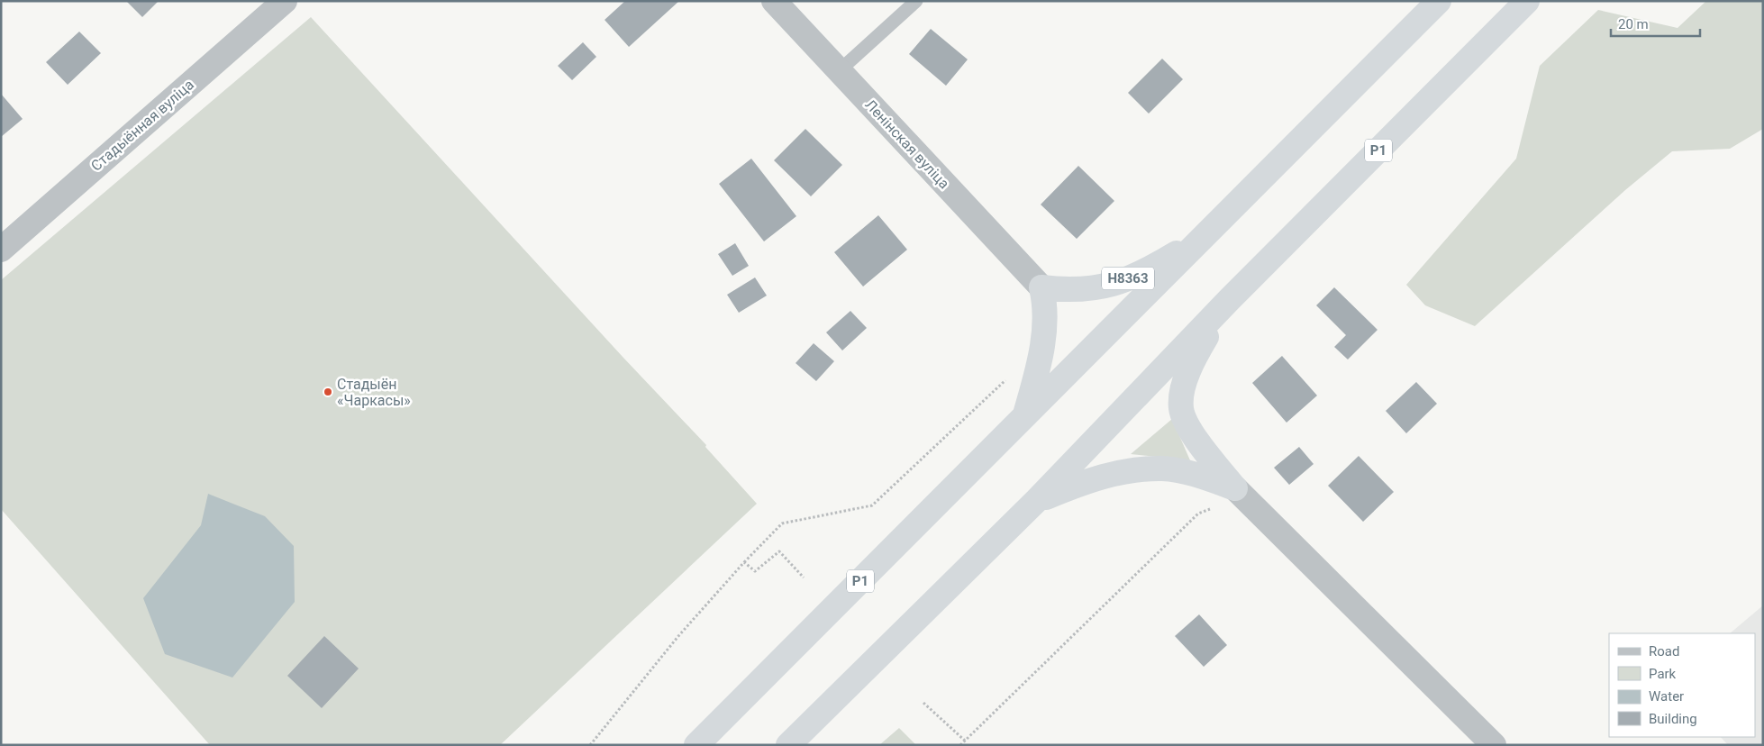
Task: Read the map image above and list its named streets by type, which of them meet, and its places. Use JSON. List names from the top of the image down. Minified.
{"streets":{"highway":["Р1","Н8363"],"street":["Стадыённая вуліца","Ленінская вуліца"]},"crossings":[["Ленінская вуліца","Н8363"],["Р1","Н8363"]],"places":["Стадыён «Чаркасы»"],"legend":["Road","Park","Water","Building"],"scale_bar":"20 m"}
